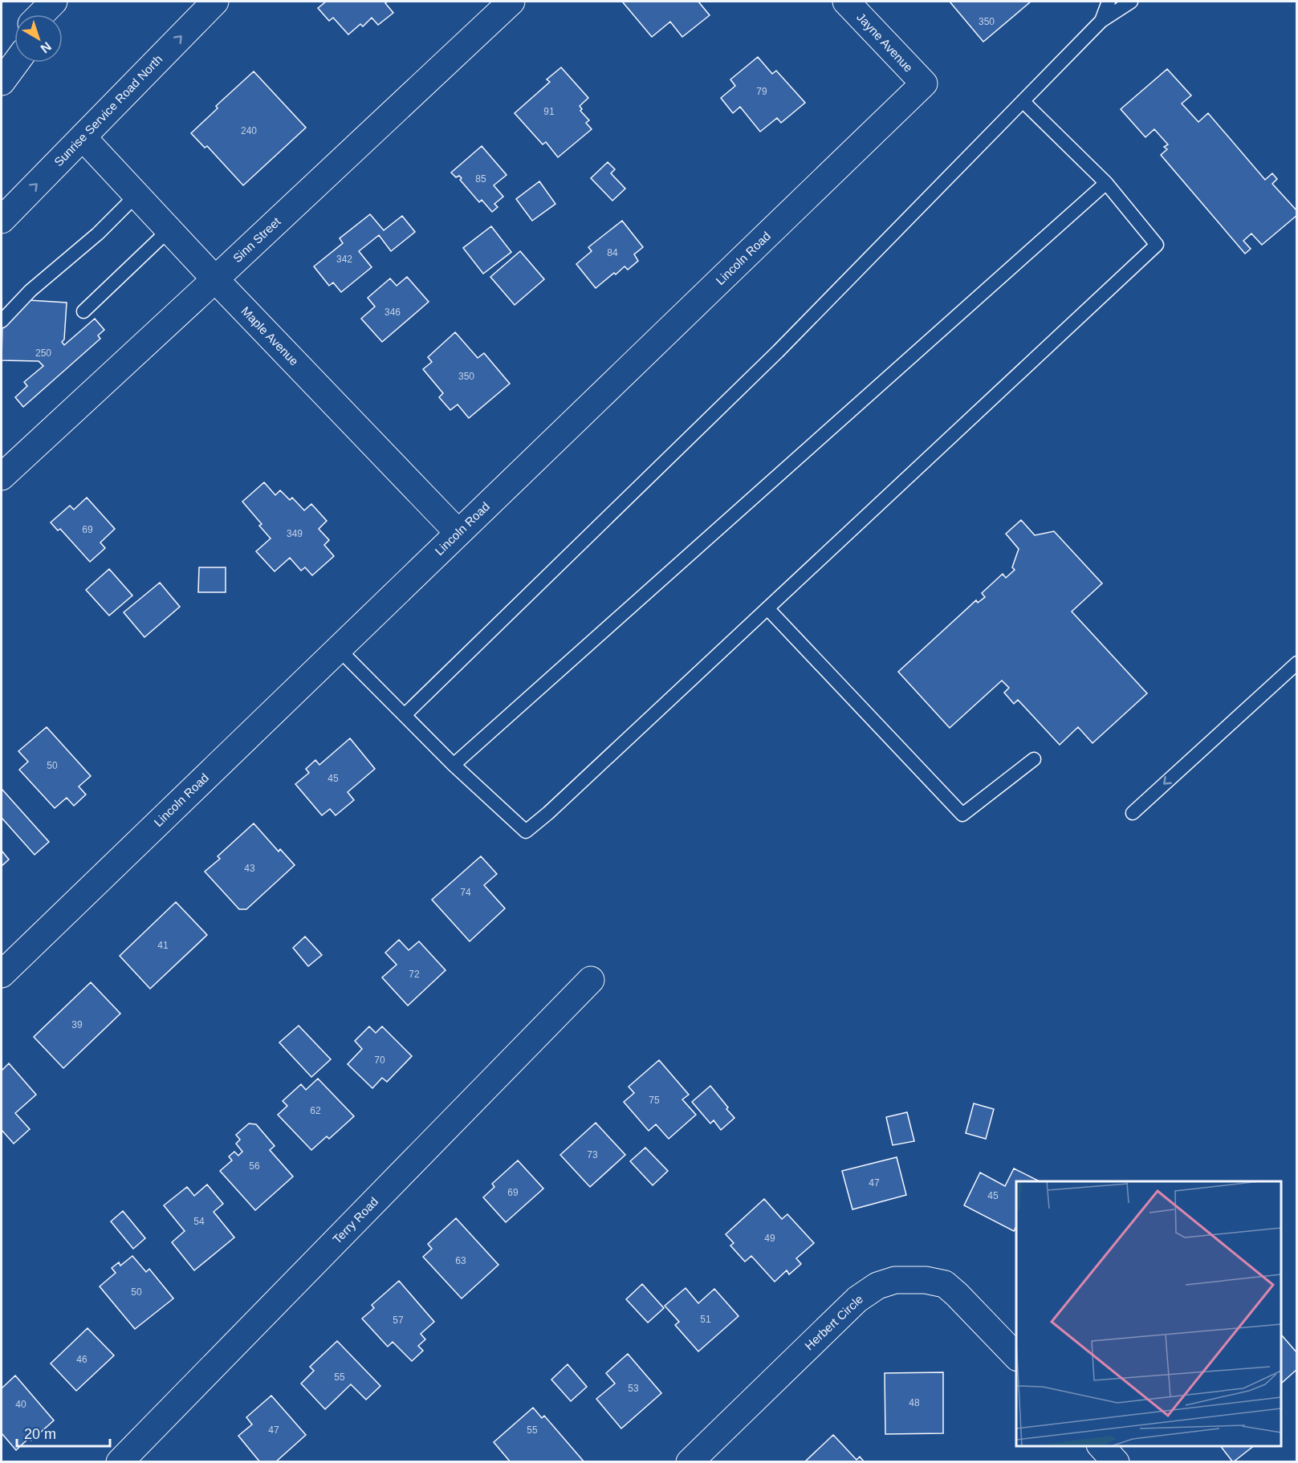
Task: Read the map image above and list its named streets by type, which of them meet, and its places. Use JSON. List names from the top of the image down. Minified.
{"streets":{"main road":["Jayne Avenue","Sunrise Service Road North","Sinn Street","Lincoln Road","Maple Avenue","Terry Road","Herbert Circle"]},"crossings":[["Jayne Avenue","Lincoln Road"],["Sunrise Service Road North","Maple Avenue"],["Sinn Street","Maple Avenue"],["Lincoln Road","Maple Avenue"]],"one_way":["Sunrise Service Road North"],"house_numbers":["350","79","91","240","85","84","342","346","250","350","69","349","50","45","43","74","41","72","39","70","75","62","73","56","47","69","45","54","49","63","50","51","57","46","55","53","48","40","47","55"],"scale_bar":"20 m","north":"bottom right"}
